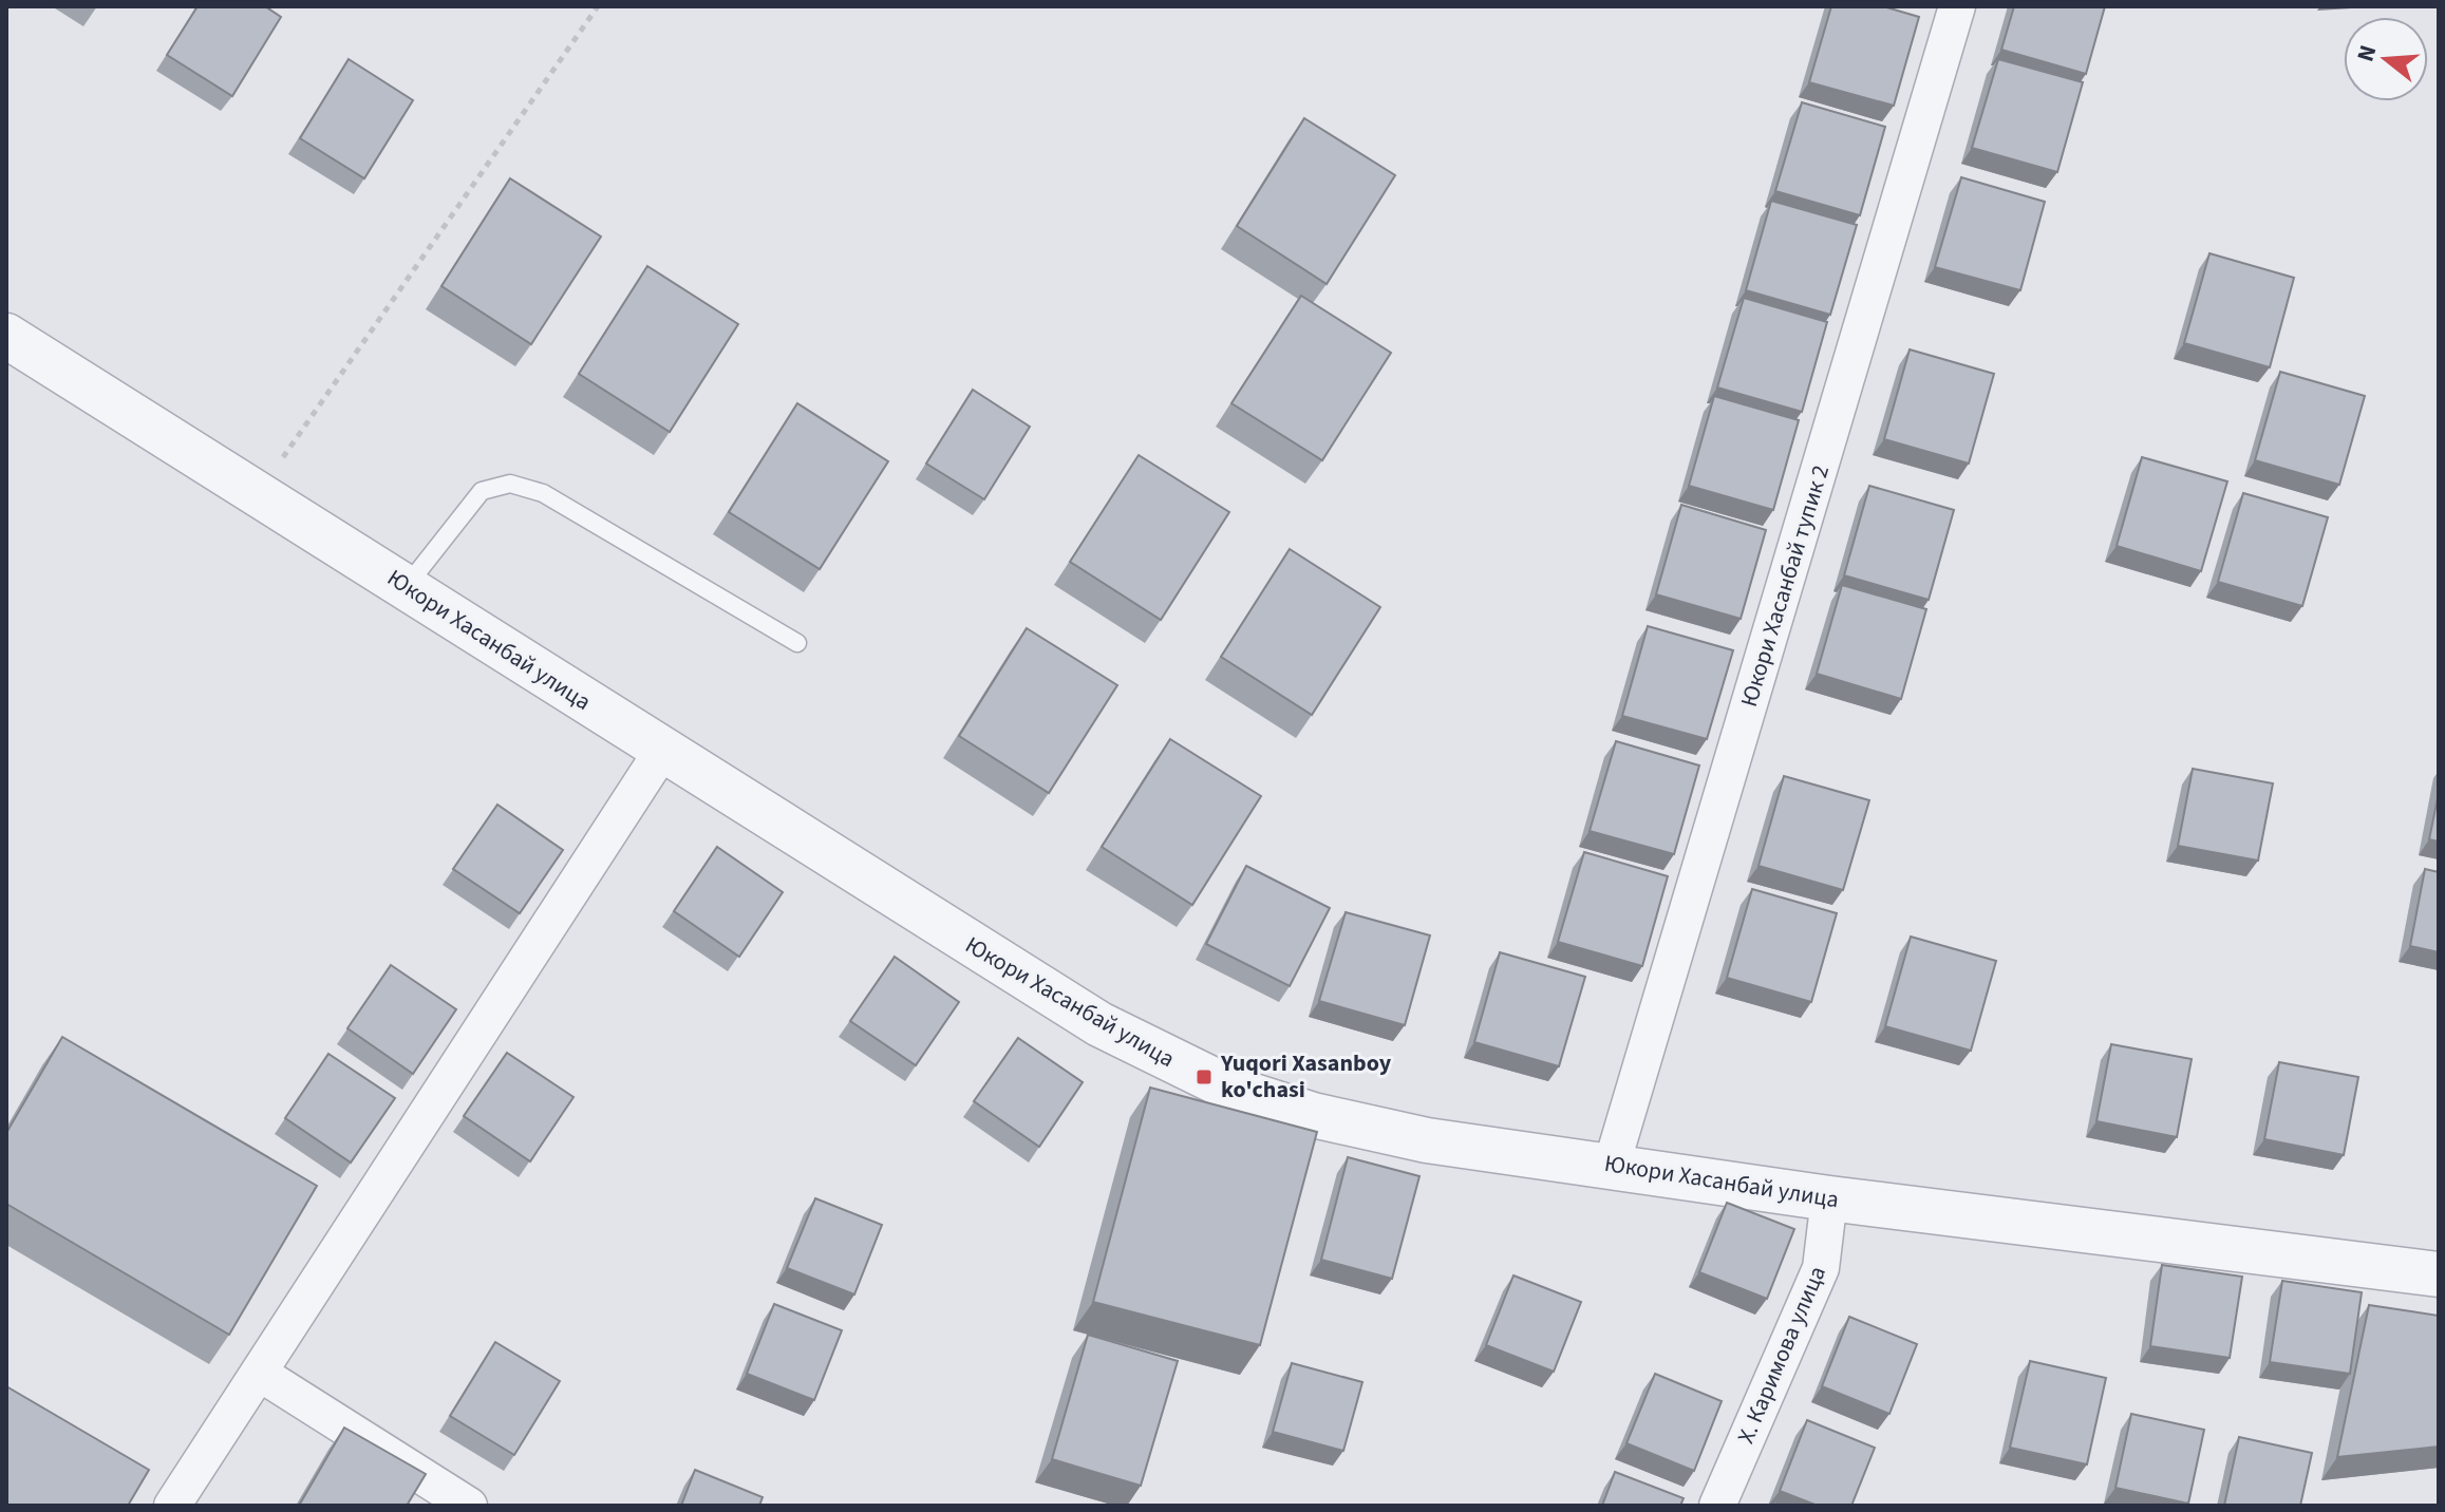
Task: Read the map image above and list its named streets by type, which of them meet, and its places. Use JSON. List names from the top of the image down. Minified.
{"streets":{"street":["Юкори Хасанбай тупик 2","Юкори Хасанбай улица","Х. Каримова улица"]},"crossings":[["Юкори Хасанбай тупик 2","Юкори Хасанбай улица"],["Юкори Хасанбай улица","Х. Каримова улица"]],"places":{"transit":["Yuqori Xasanboy ko'chasi"]},"north":"left"}
